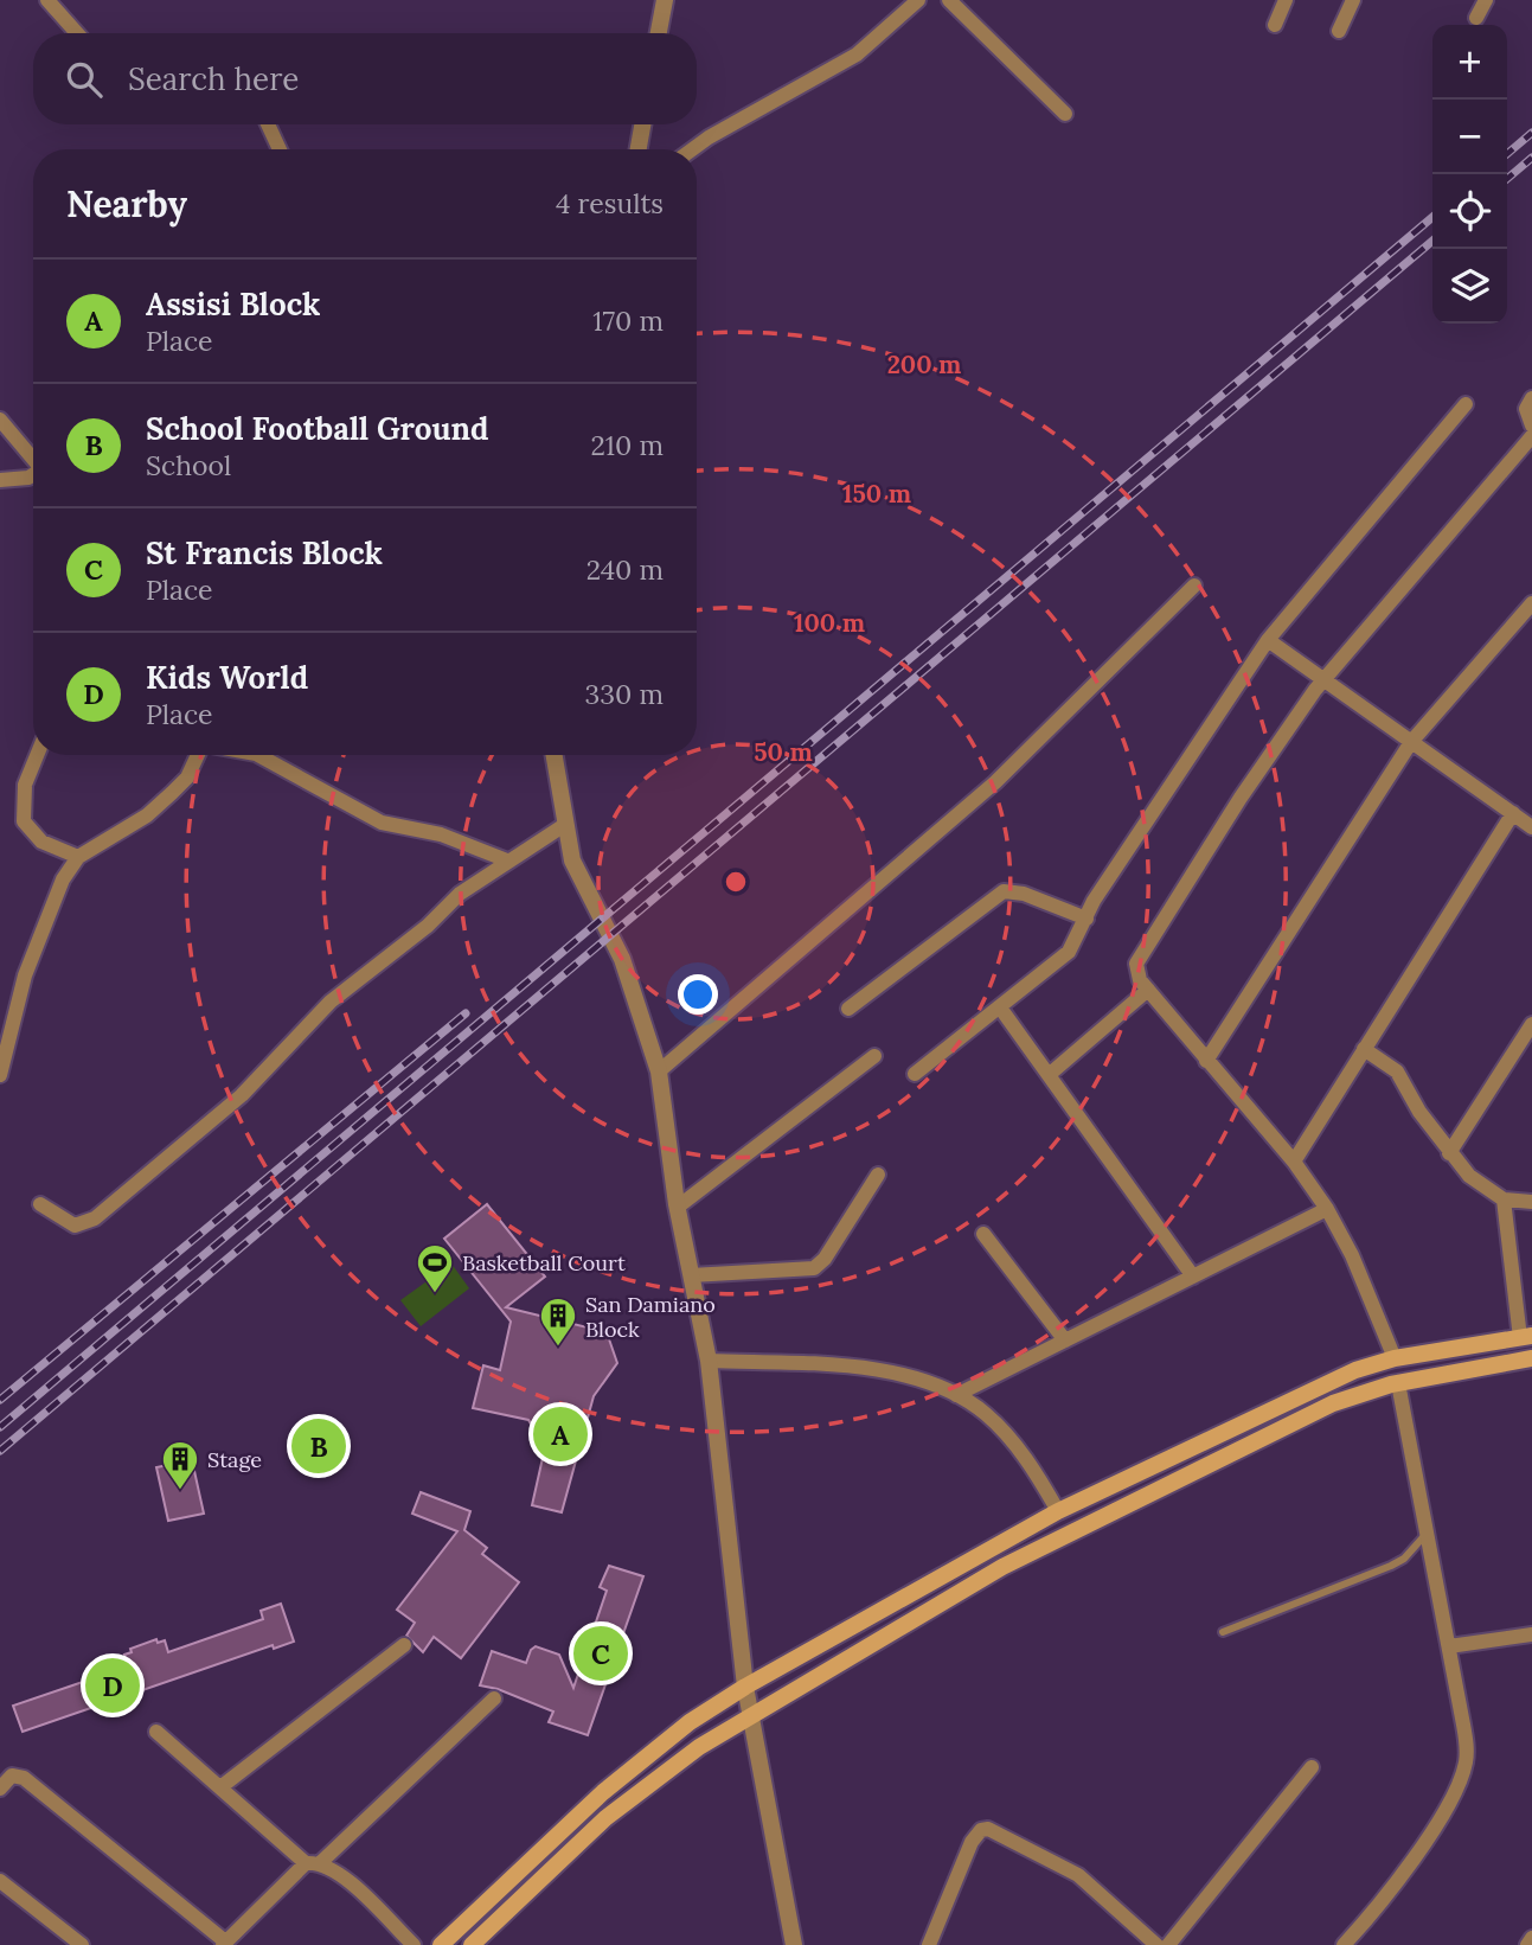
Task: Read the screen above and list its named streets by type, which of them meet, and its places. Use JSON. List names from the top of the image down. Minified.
{"places":{"sports":["Basketball Court"],"building":["San Damiano Block","Stage"]},"page":{"map_buttons":["+","−"],"search":"Search here","heading":["Nearby","4 results"],"list":[{"mark":"A","name":"Assisi Block","note":"Place","value":"170 m"},{"mark":"B","name":"School Football Ground","note":"School","value":"210 m"},{"mark":"C","name":"St Francis Block","note":"Place","value":"240 m"},{"mark":"D","name":"Kids World","note":"Place","value":"330 m"}],"pins":["A","B","C","D"]},"rings":["200 m","150 m","100 m","50 m"]}
